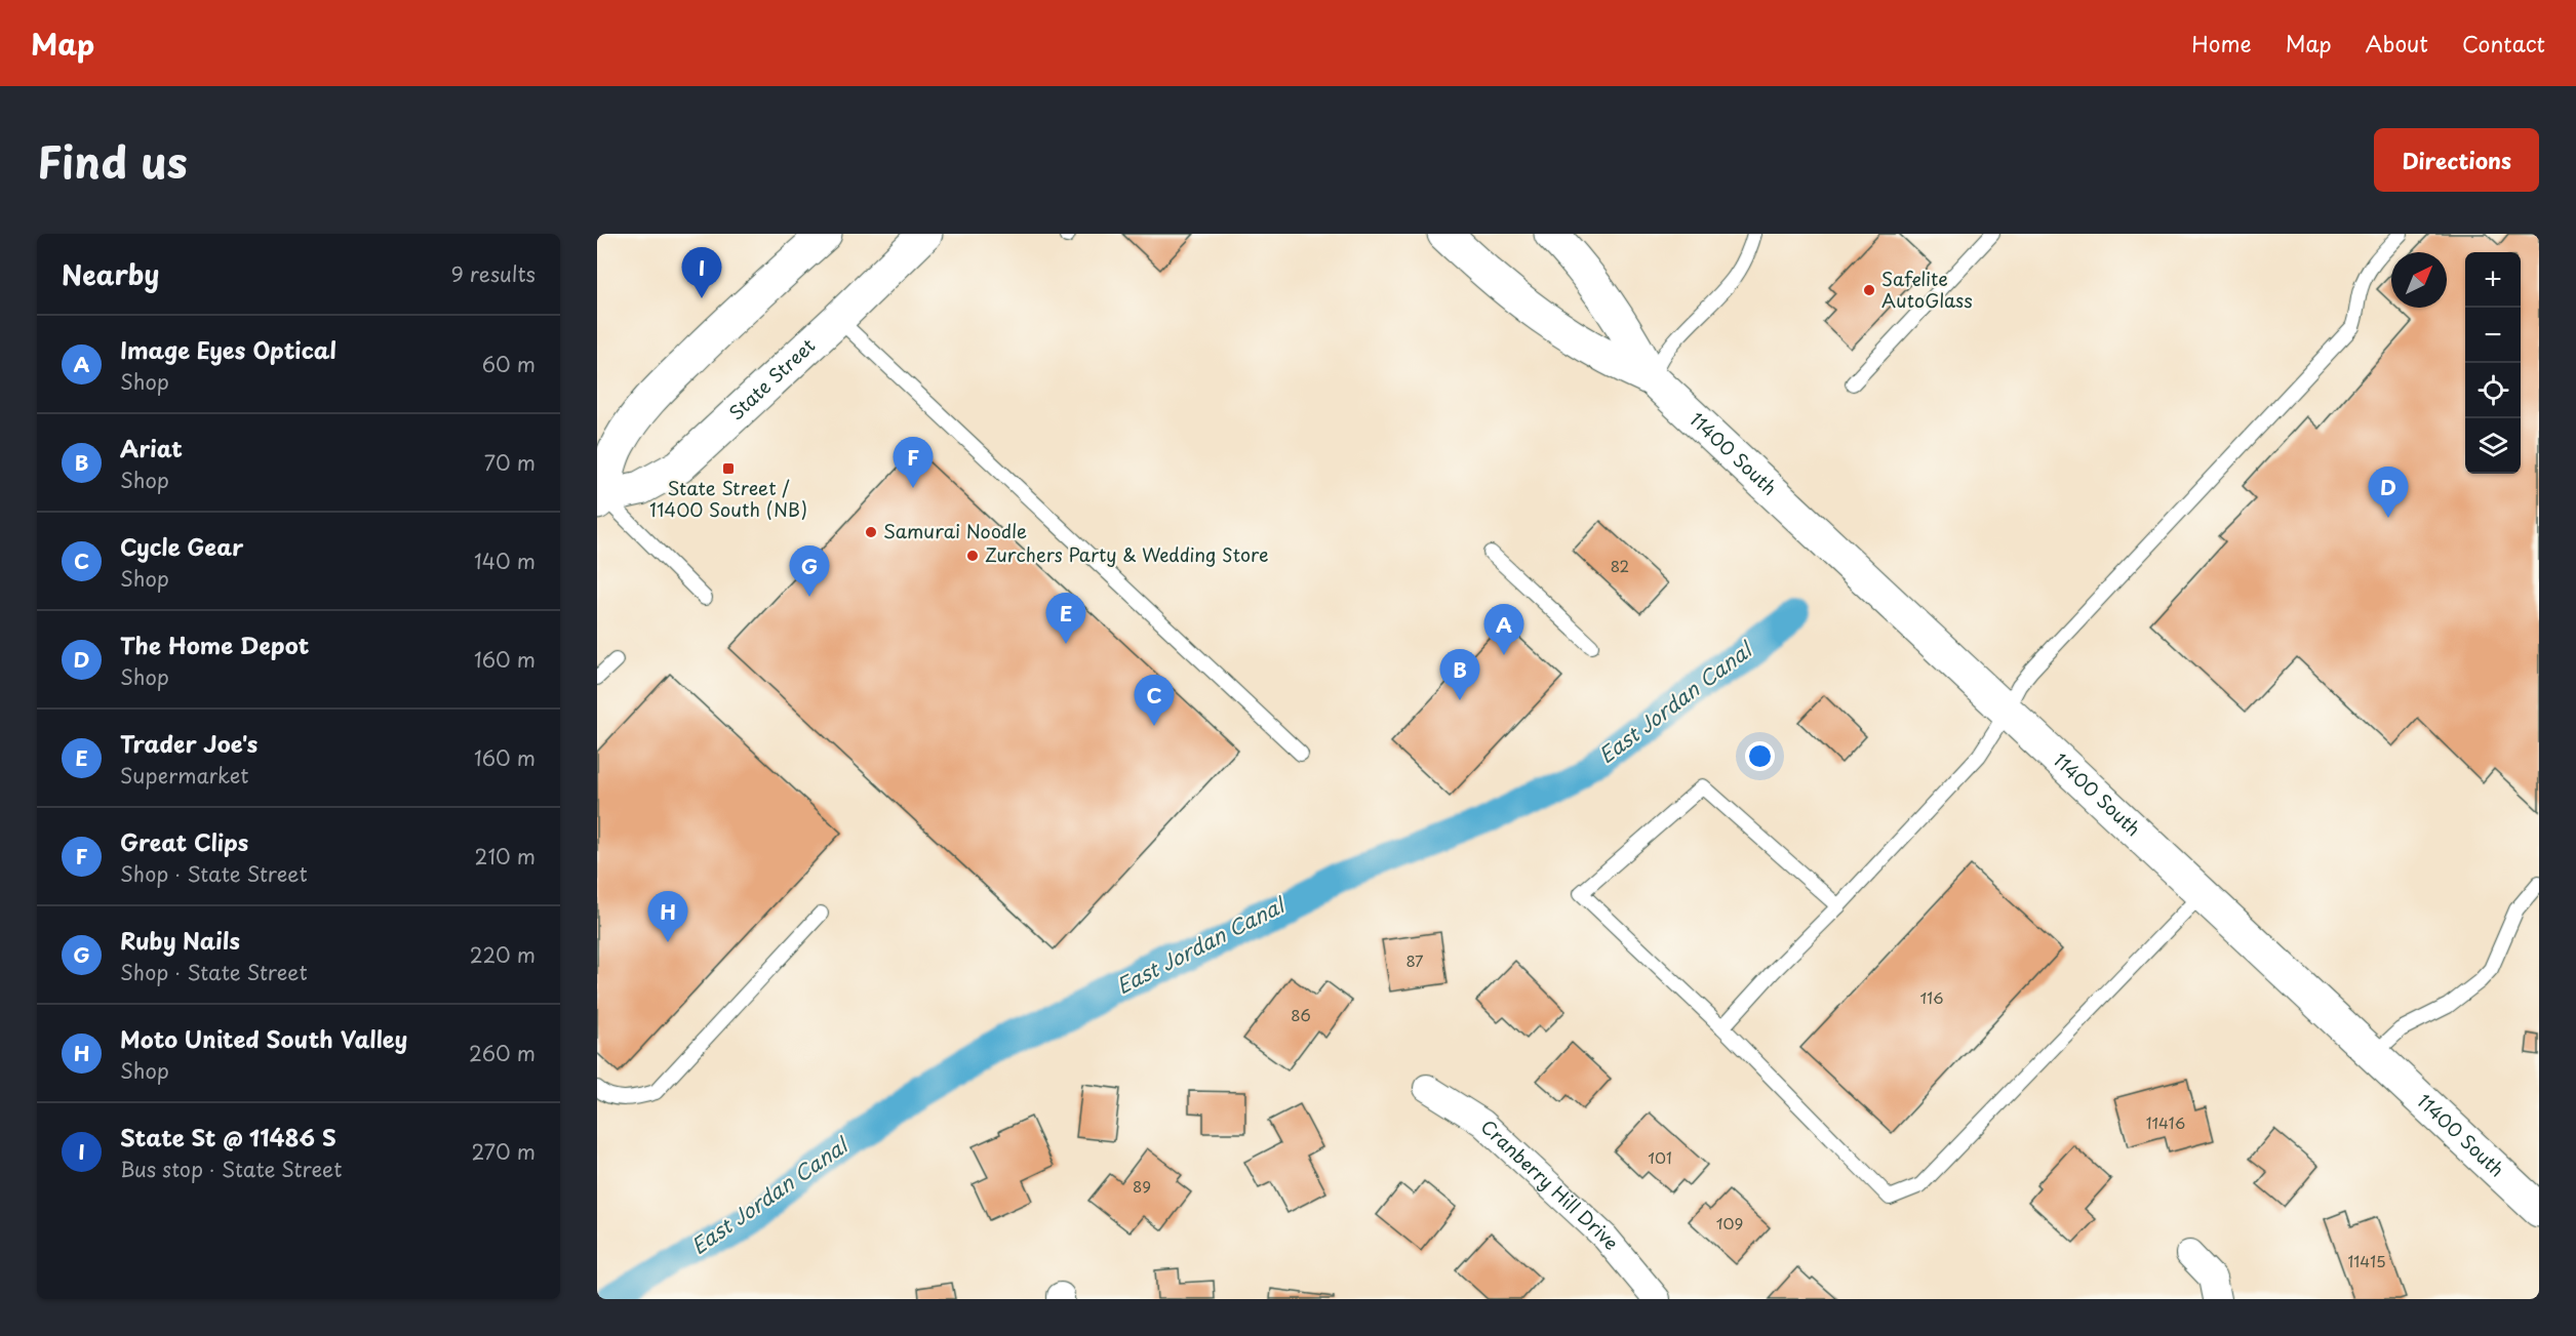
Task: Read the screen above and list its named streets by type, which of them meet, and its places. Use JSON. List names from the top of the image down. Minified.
{"streets":{"main road":["State Street","11400 South"],"street":["Cranberry Hill Drive"]},"water":["East Jordan Canal"],"places":{"other":["Safelite AutoGlass","Samurai Noodle","Zurchers Party & Wedding Store"],"transit":["State Street / 11400 South (NB)"]},"house_numbers":["82","87","116","86","11416","101","89","109","11415"],"north":"top right","page":{"header":"Map","nav":["Home","Map","About","Contact"],"title":"Find us","buttons":"Directions","heading":["Nearby","9 results"],"pins":["I","F","D","G","E","A","B","C","H"],"map_buttons":["+","−"],"list":[{"mark":"A","name":"Image Eyes Optical","note":"Shop","value":"60 m"},{"mark":"B","name":"Ariat","note":"Shop","value":"70 m"},{"mark":"C","name":"Cycle Gear","note":"Shop","value":"140 m"},{"mark":"D","name":"The Home Depot","note":"Shop","value":"160 m"},{"mark":"E","name":"Trader Joe's","note":"Supermarket","value":"160 m"},{"mark":"F","name":"Great Clips","note":"Shop · State Street","value":"210 m"},{"mark":"G","name":"Ruby Nails","note":"Shop · State Street","value":"220 m"},{"mark":"H","name":"Moto United South Valley","note":"Shop","value":"260 m"},{"mark":"I","name":"State St @ 11486 S","note":"Bus stop · State Street","value":"270 m"}]}}
